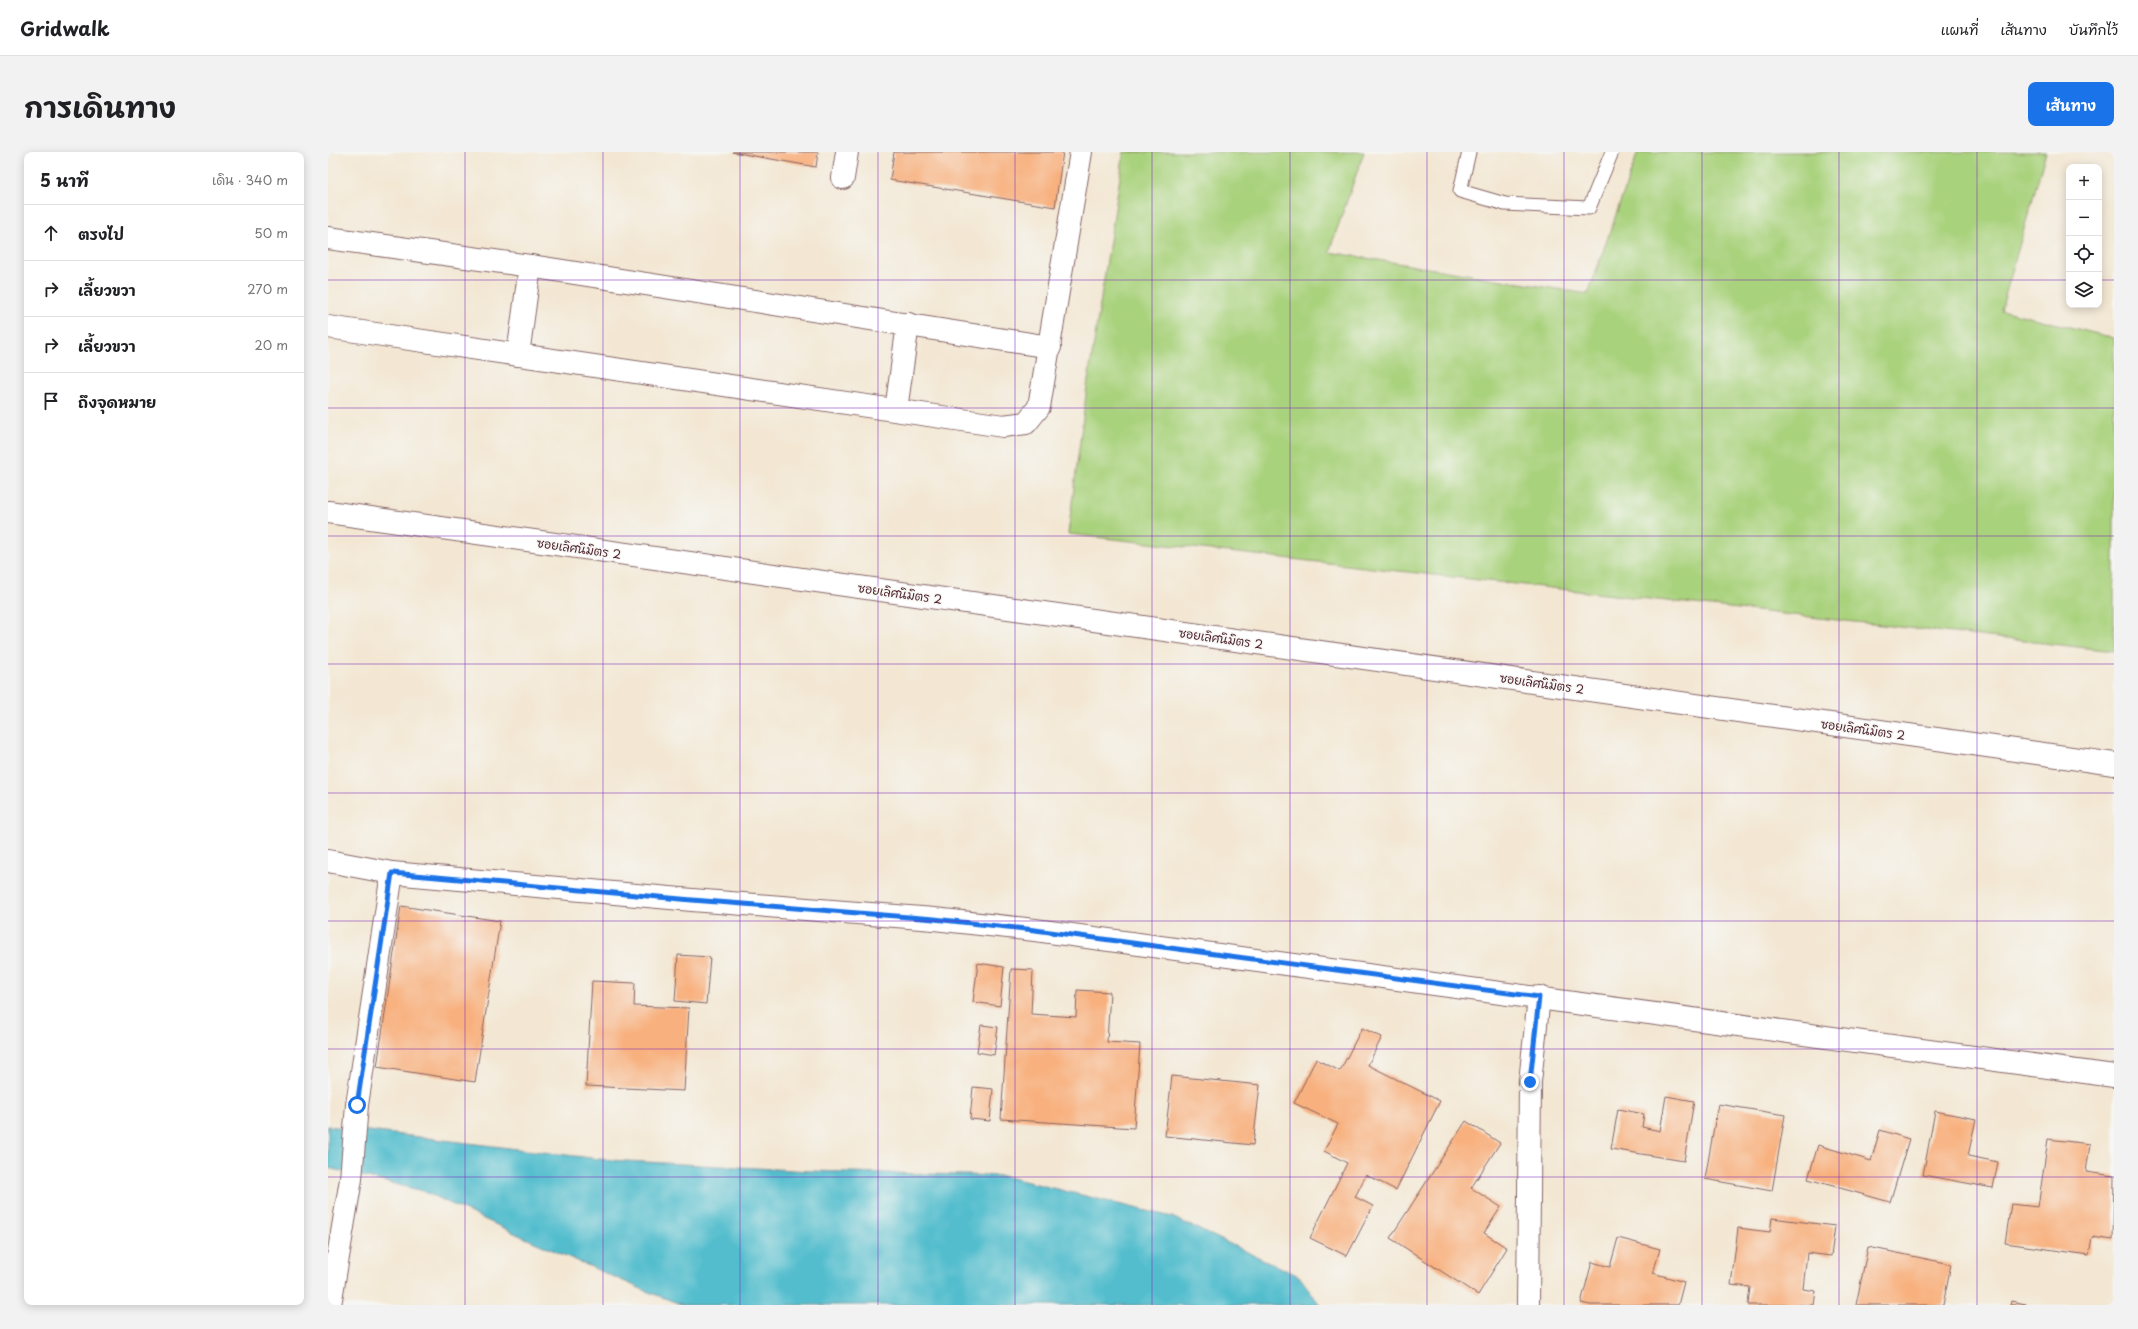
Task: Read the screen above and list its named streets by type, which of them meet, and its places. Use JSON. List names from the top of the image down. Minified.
{"streets":{"street":["ซอยเลิศนิมิตร 2"]},"page":{"header":"Gridwalk","nav":["แผนที่","เส้นทาง","บันทึกไว้"],"title":"การเดินทาง","buttons":"เส้นทาง","heading":["5 นาที","เดิน · 340 m"],"map_buttons":["+","−"],"list":[["ตรงไป","50 m"],["เลี้ยวขวา","270 m"],["เลี้ยวขวา","20 m"],"ถึงจุดหมาย"]}}
